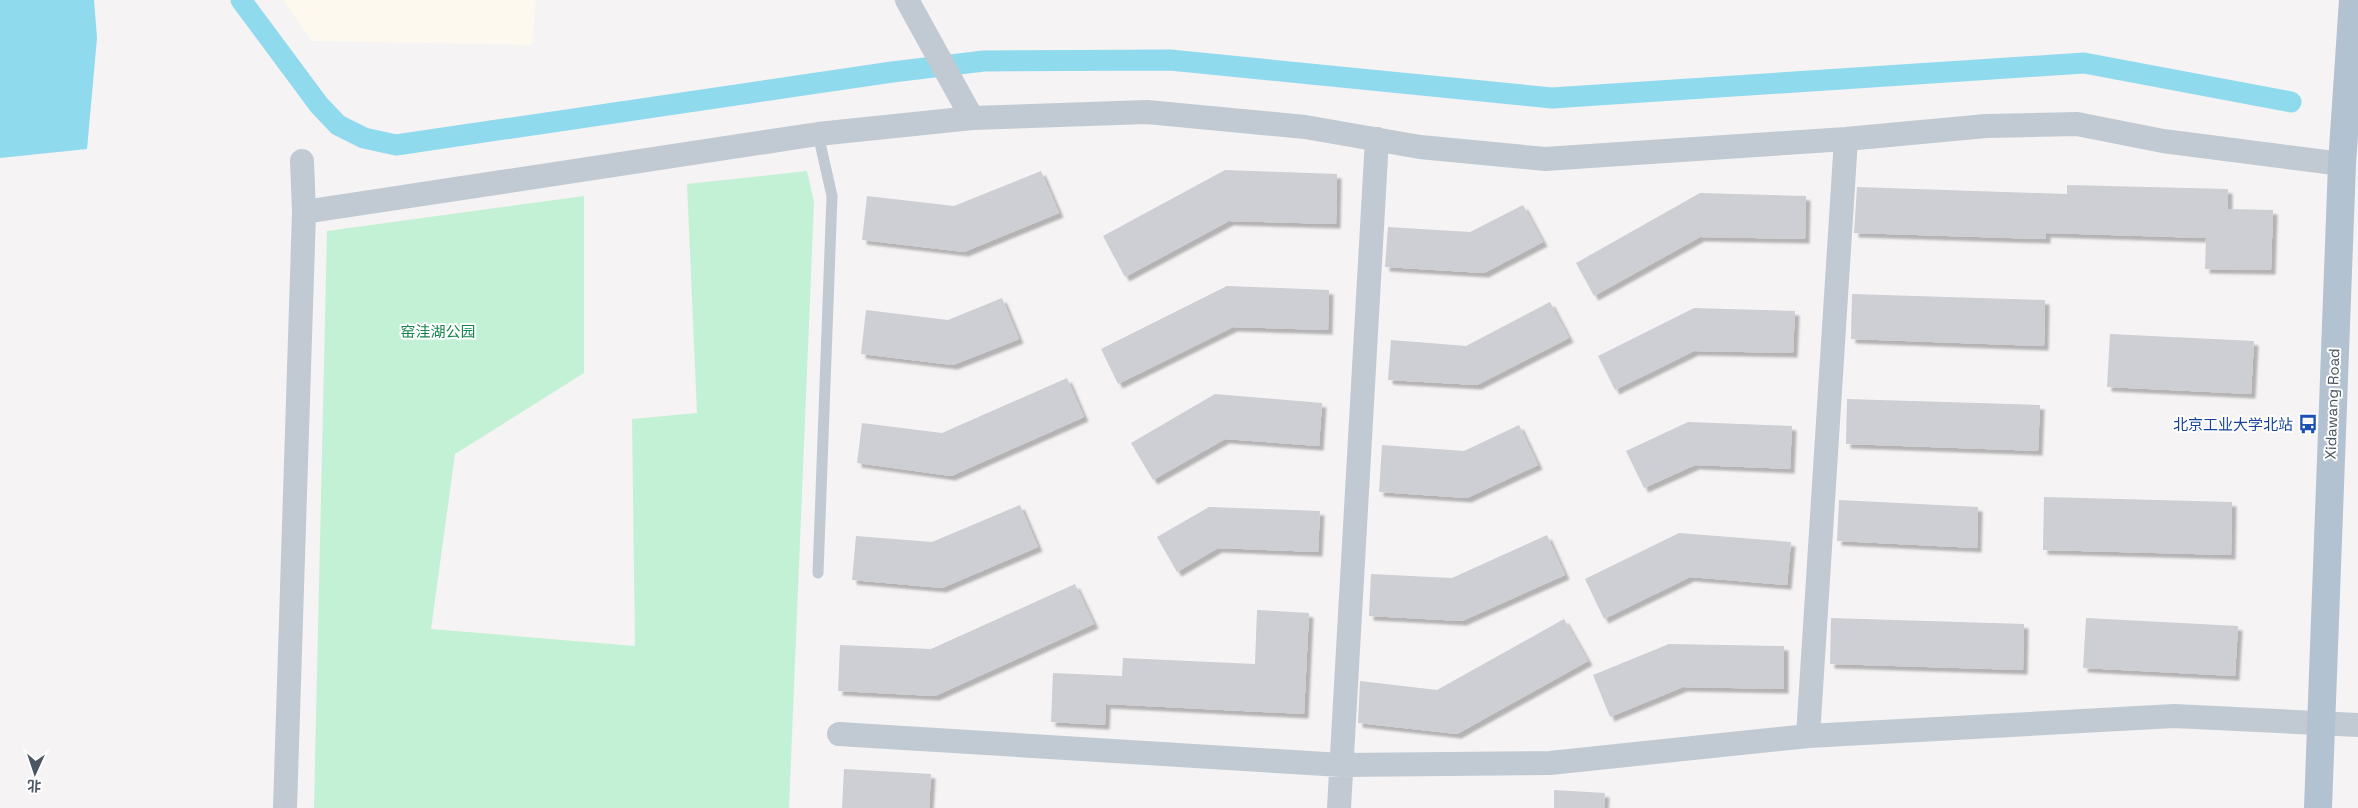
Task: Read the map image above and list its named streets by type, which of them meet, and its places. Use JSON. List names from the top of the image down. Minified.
{"streets":{"main road":["Xidawang Road"]},"parks":["窑洼湖公园"],"places":{"bus stop":["北京工业大学北站"]},"north":"bottom"}
